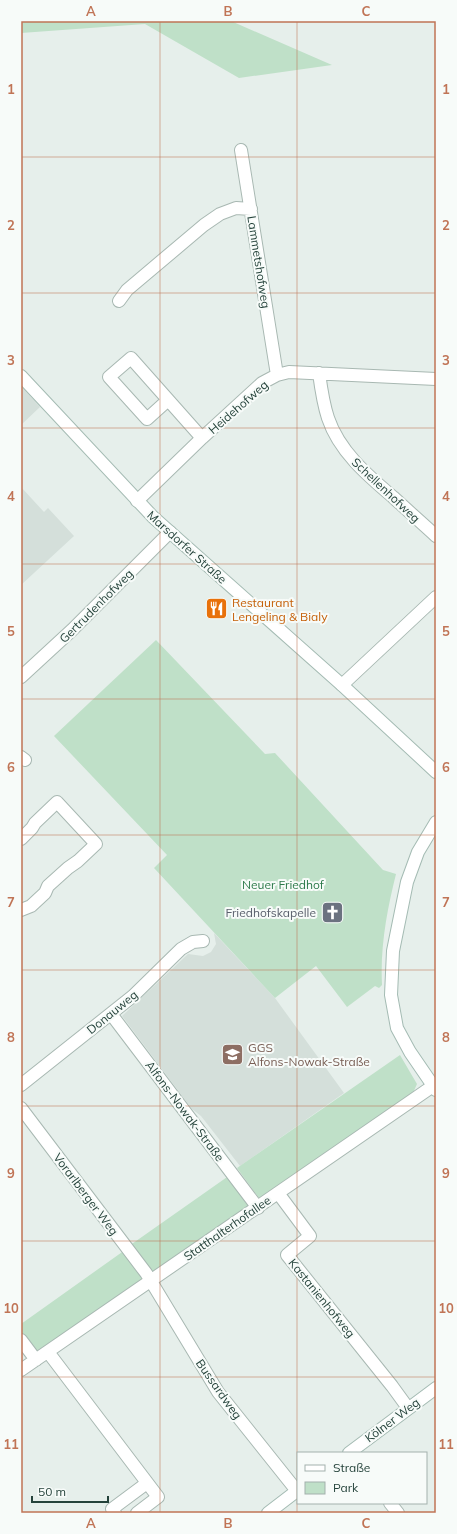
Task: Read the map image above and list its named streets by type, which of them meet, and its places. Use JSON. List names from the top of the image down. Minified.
{"streets":{"street":["Lammetshofweg","Heidehofweg","Schellenhofweg","Marsdorfer Straße","Gertrudenhofweg","Donauweg","Alfons-Nowak-Straße","Vorarlberger Weg","Statthalterhofallee","Kastanienhofweg","Bussardweg","Kölner Weg"]},"crossings":[["Lammetshofweg","Heidehofweg"],["Heidehofweg","Schellenhofweg"],["Heidehofweg","Marsdorfer Straße"],["Marsdorfer Straße","Gertrudenhofweg"],["Donauweg","Alfons-Nowak-Straße"],["Alfons-Nowak-Straße","Statthalterhofallee"],["Vorarlberger Weg","Statthalterhofallee"],["Vorarlberger Weg","Bussardweg"],["Statthalterhofallee","Kastanienhofweg"],["Statthalterhofallee","Bussardweg"],["Kastanienhofweg","Kölner Weg"]],"parks":["Neuer Friedhof"],"places":{"restaurant":["Restaurant Lengeling & Bialy"],"church":["Friedhofskapelle"],"school or university":["GGS Alfons-Nowak-Straße"]},"legend":["Straße","Park"],"scale_bar":"50 m","grid":{"columns":["A","B","C"],"rows":["1","2","3","4","5","6","7","8","9","10","11"]}}
